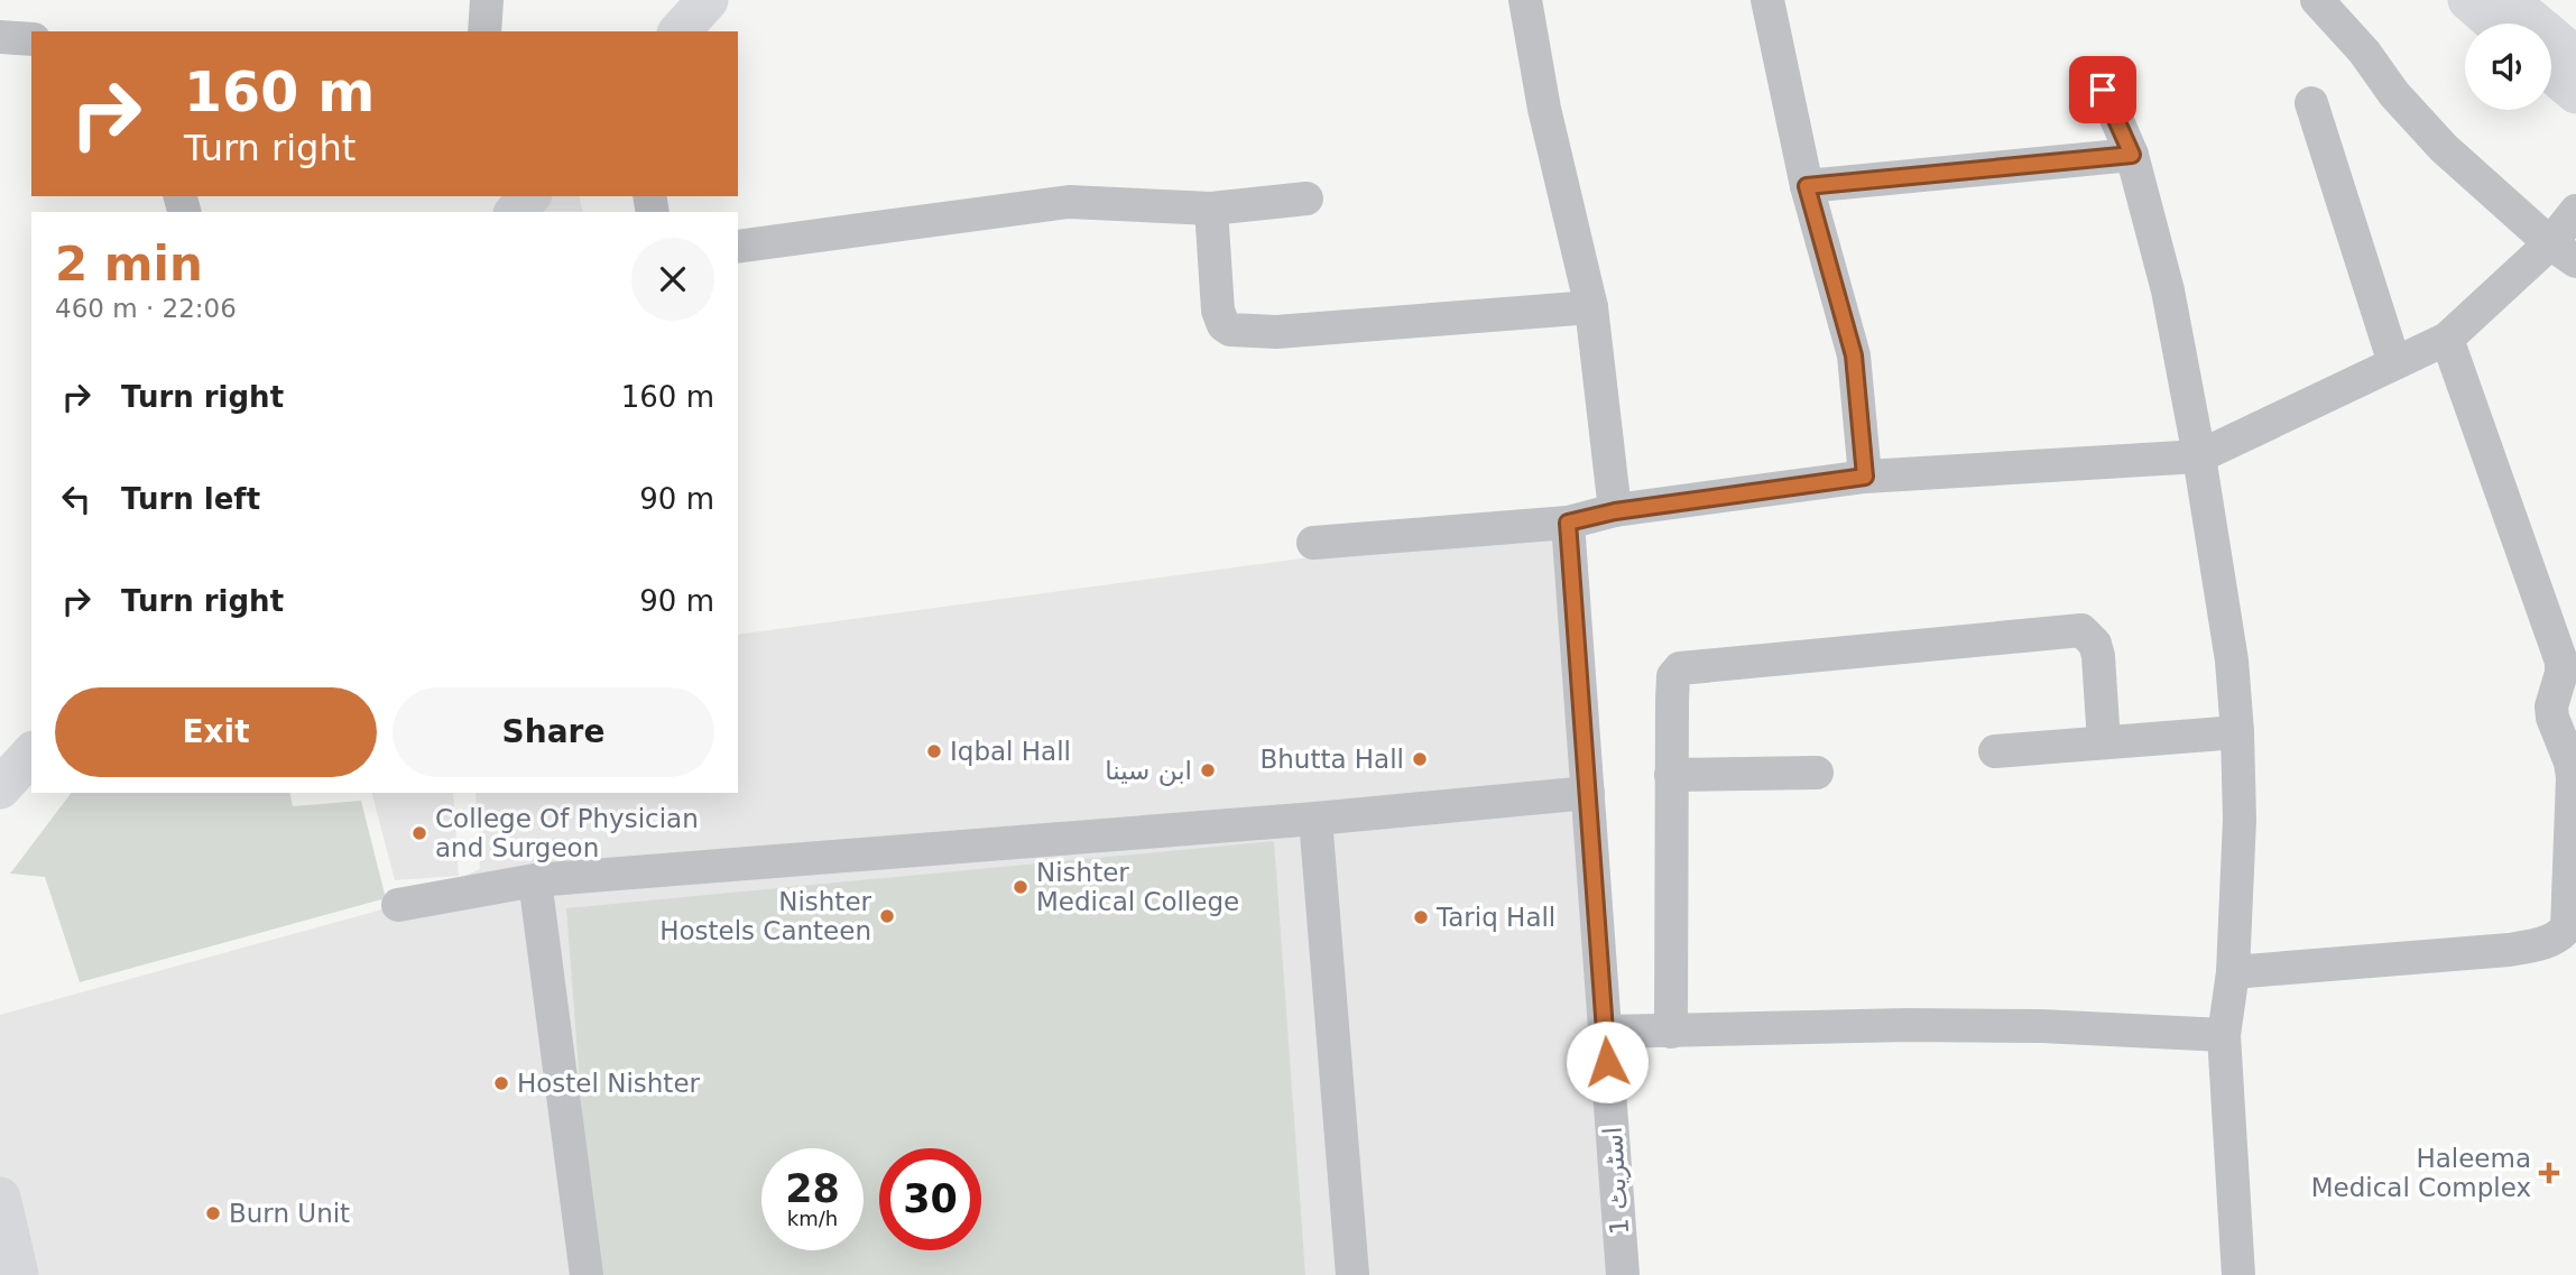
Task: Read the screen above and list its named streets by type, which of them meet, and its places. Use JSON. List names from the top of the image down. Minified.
{"streets":{"street":["اسٹریٹ 1"]},"places":{"other":["Iqbal Hall","Bhutta Hall","ابن سینا","College Of Physician and Surgeon","Nishter Medical College","Nishter Hostels Canteen","Tariq Hall","Hostel Nishter","Burn Unit"],"health":["Haleema Medical Complex"]},"page":{"turn":["160 m","Turn right"],"heading":["2 min","460 m · 22:06"],"list":[{"name":"Turn right","value":"160 m"},{"name":"Turn left","value":"90 m"},{"name":"Turn right","value":"90 m"}],"buttons":["Exit","Share"],"speed":"28 km/h","limit":"30"}}
